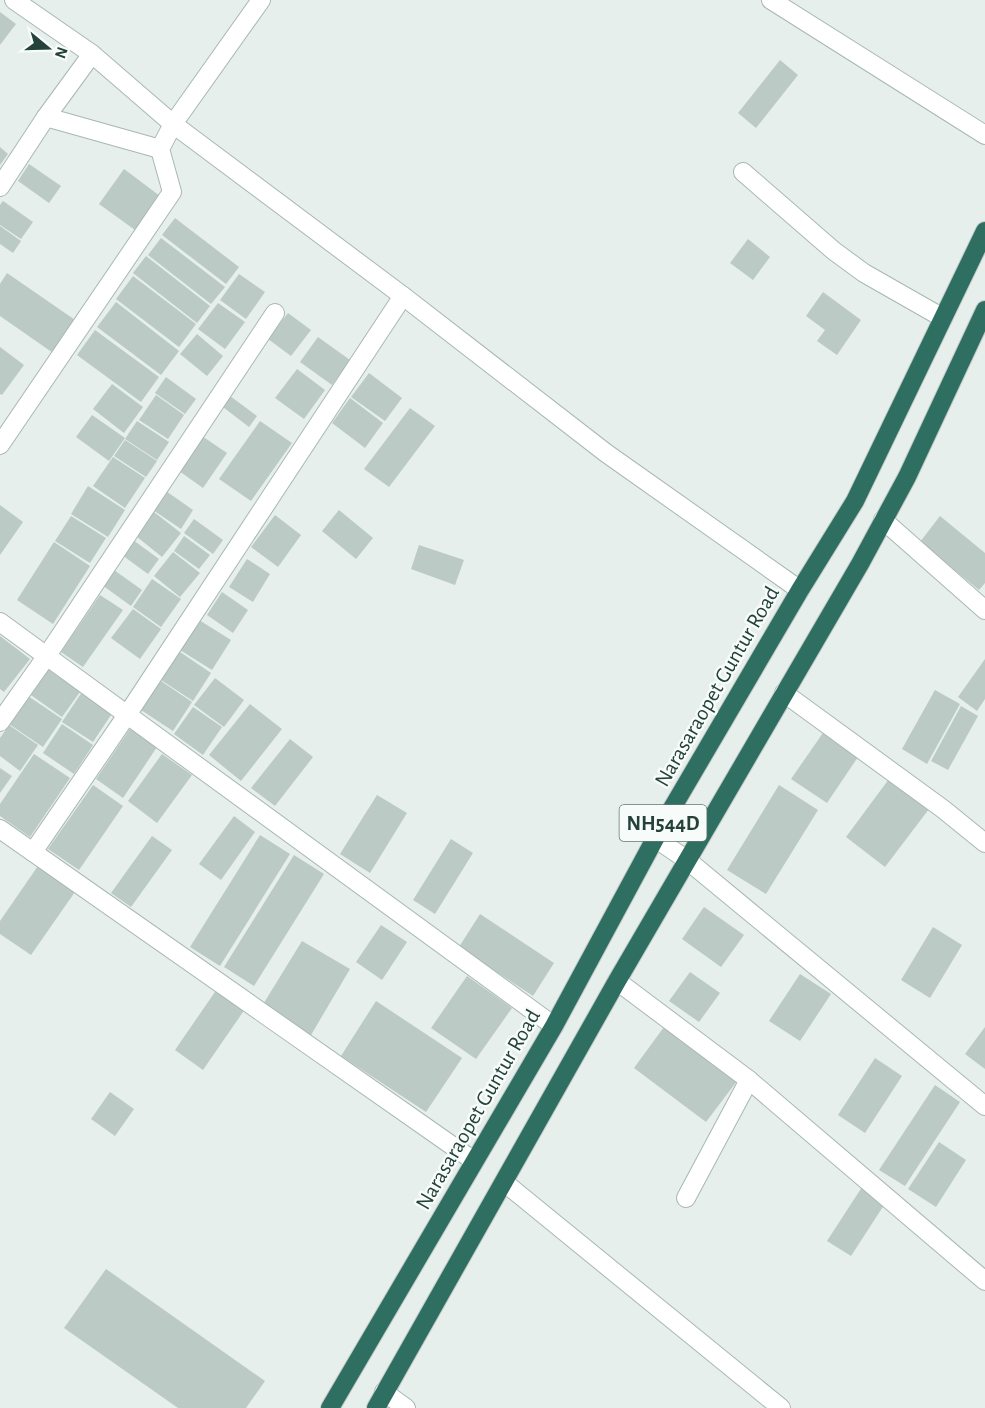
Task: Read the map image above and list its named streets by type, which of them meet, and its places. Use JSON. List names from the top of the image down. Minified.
{"streets":{"highway":["Narasaraopet Guntur Road","NH544D"]},"north":"right"}
